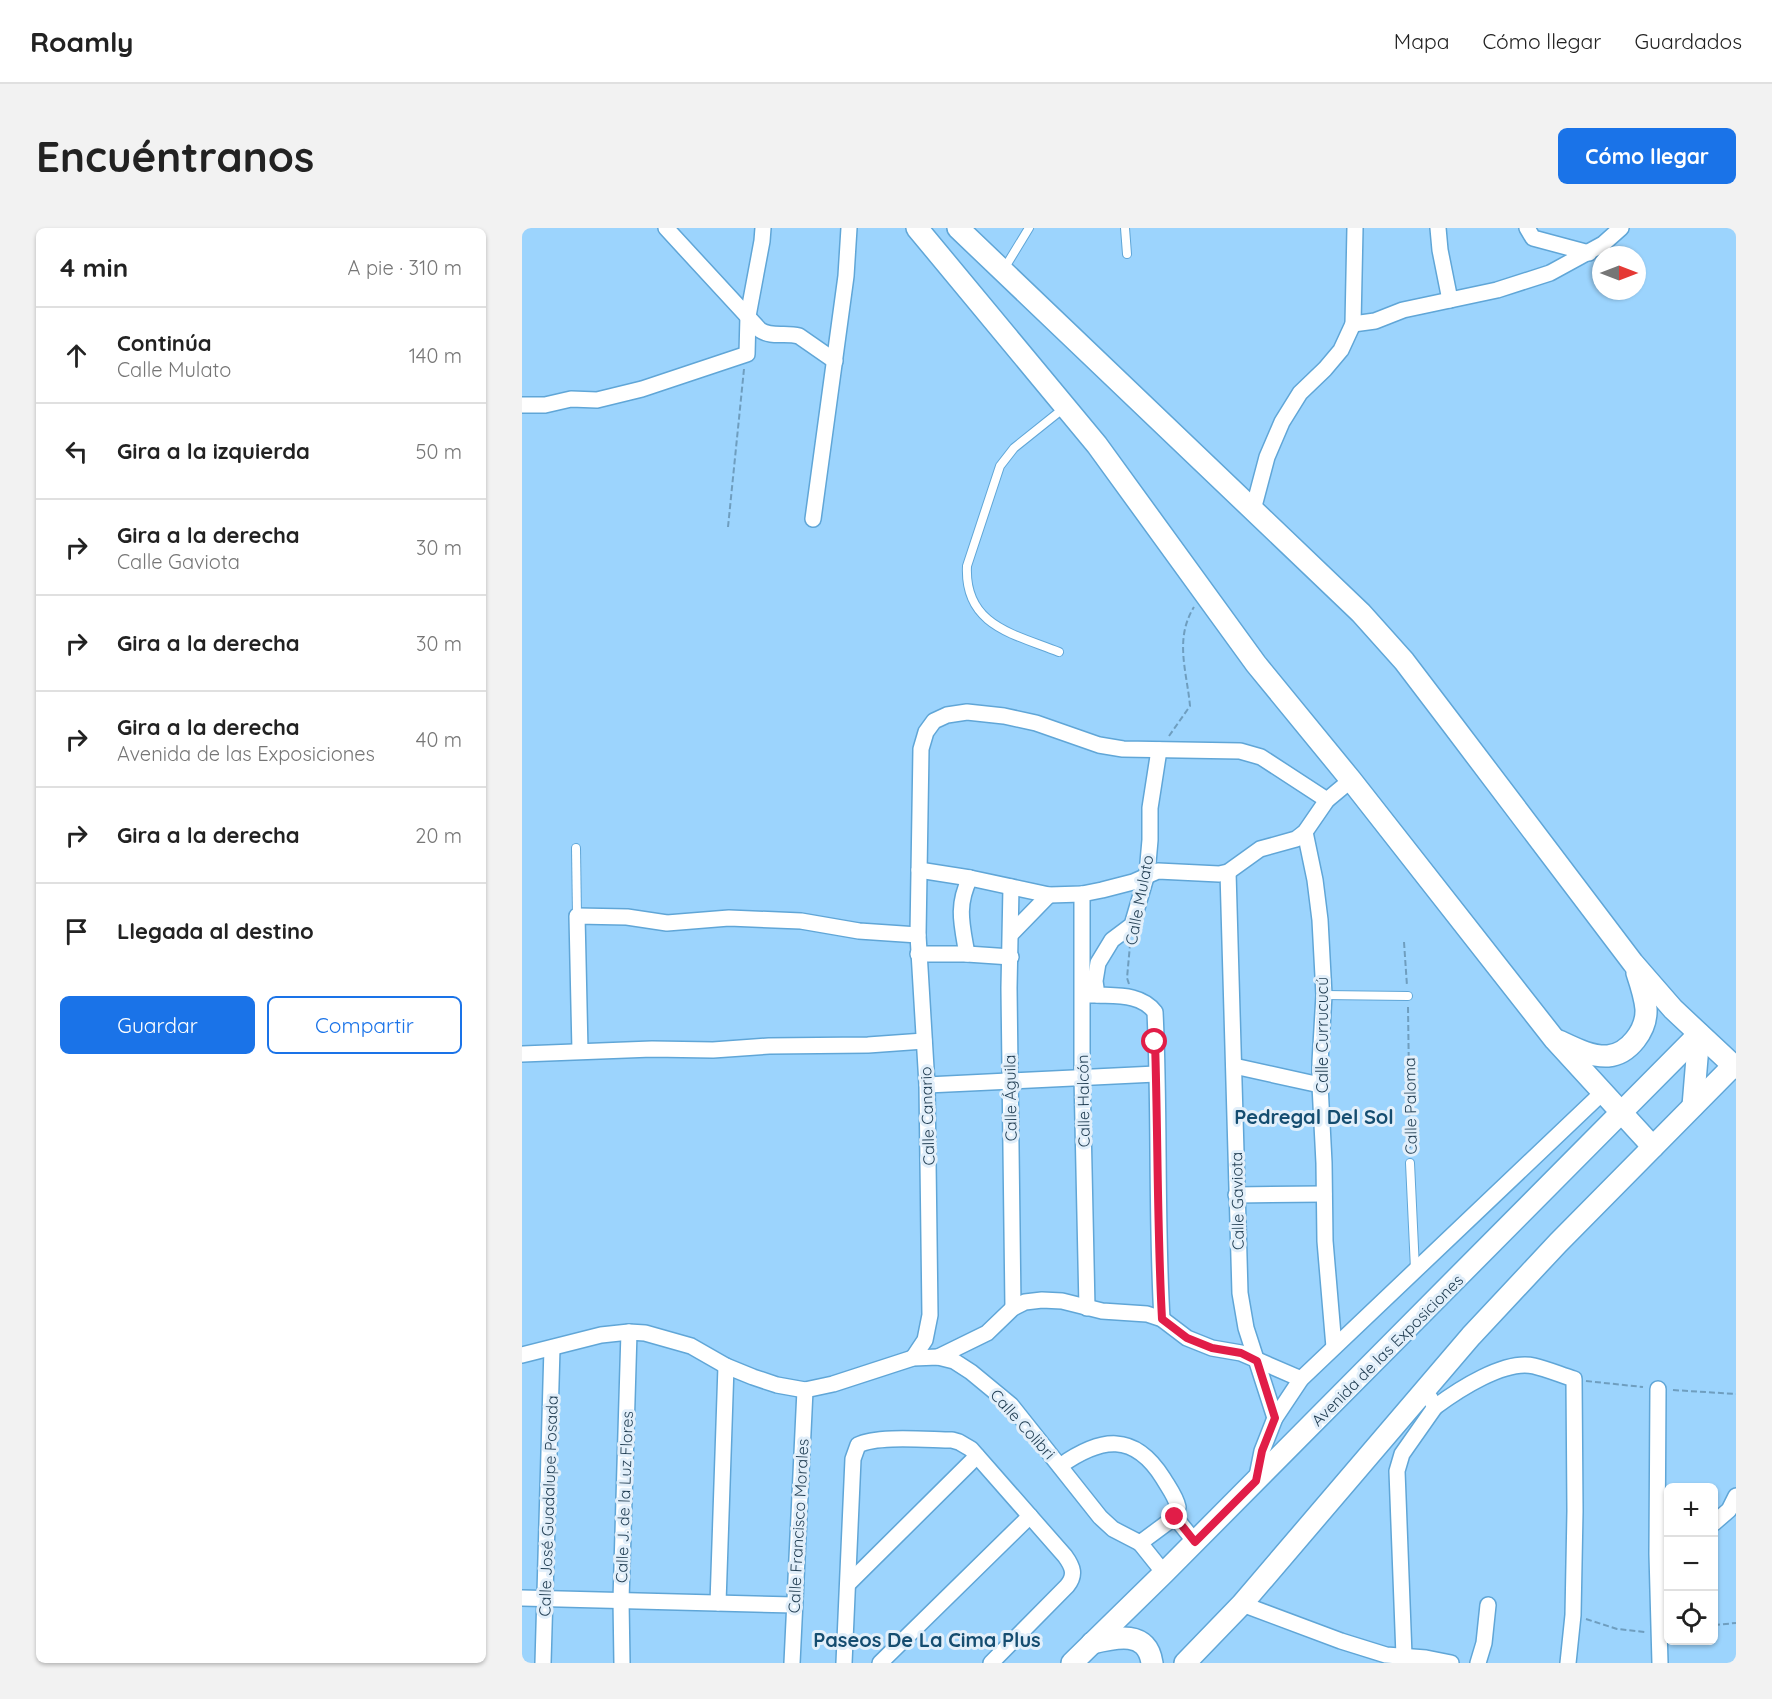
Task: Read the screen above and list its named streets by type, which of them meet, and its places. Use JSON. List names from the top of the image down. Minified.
{"streets":{"street":["Calle Mulato","Calle Currucucú","Calle Águila","Calle Halcón","Calle Canario","Calle Gaviota","Avenida de las Exposiciones","Calle Colibri","Calle J. de la Luz Flores","Calle José Guadalupe Posada","Calle Francisco Morales"],"lane":["Calle Paloma"]},"crossings":[["Calle Mulato","Calle Canario"],["Calle Canario","Calle Colibri"],["Calle Colibri","Calle Francisco Morales"]],"districts":["Pedregal Del Sol","Paseos De La Cima Plus"],"north":"right","page":{"header":"Roamly","nav":["Mapa","Cómo llegar","Guardados"],"buttons":["Cómo llegar",["Guardar","Compartir"]],"title":"Encuéntranos","heading":["4 min","A pie · 310 m"],"list":[["Continúa","Calle Mulato","140 m"],["Gira a la izquierda","50 m"],["Gira a la derecha","Calle Gaviota","30 m"],["Gira a la derecha","30 m"],["Gira a la derecha","Avenida de las Exposiciones","40 m"],["Gira a la derecha","20 m"],"Llegada al destino"],"map_buttons":["+","−"]}}
